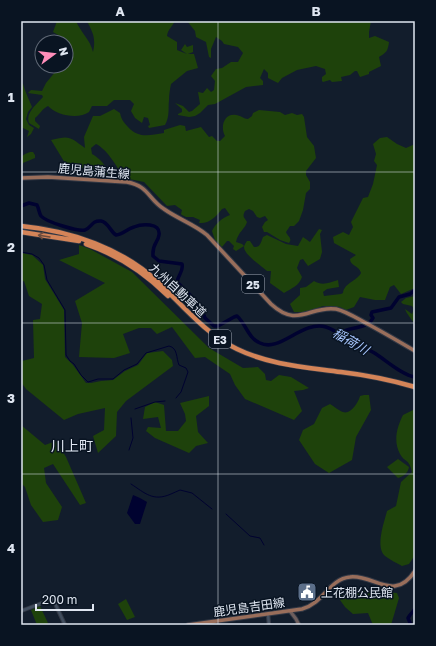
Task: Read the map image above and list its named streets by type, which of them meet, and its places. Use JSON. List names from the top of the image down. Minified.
{"streets":{"highway":["九州自動車道","E3"],"main road":["鹿児島蒲生線","25","鹿児島吉田線"]},"districts":["川上町"],"water":["稲荷川"],"places":{"public building":["上花棚公民館"]},"scale_bar":"200 m","north":"right","grid":{"columns":["A","B"],"rows":["1","2","3","4"]}}
